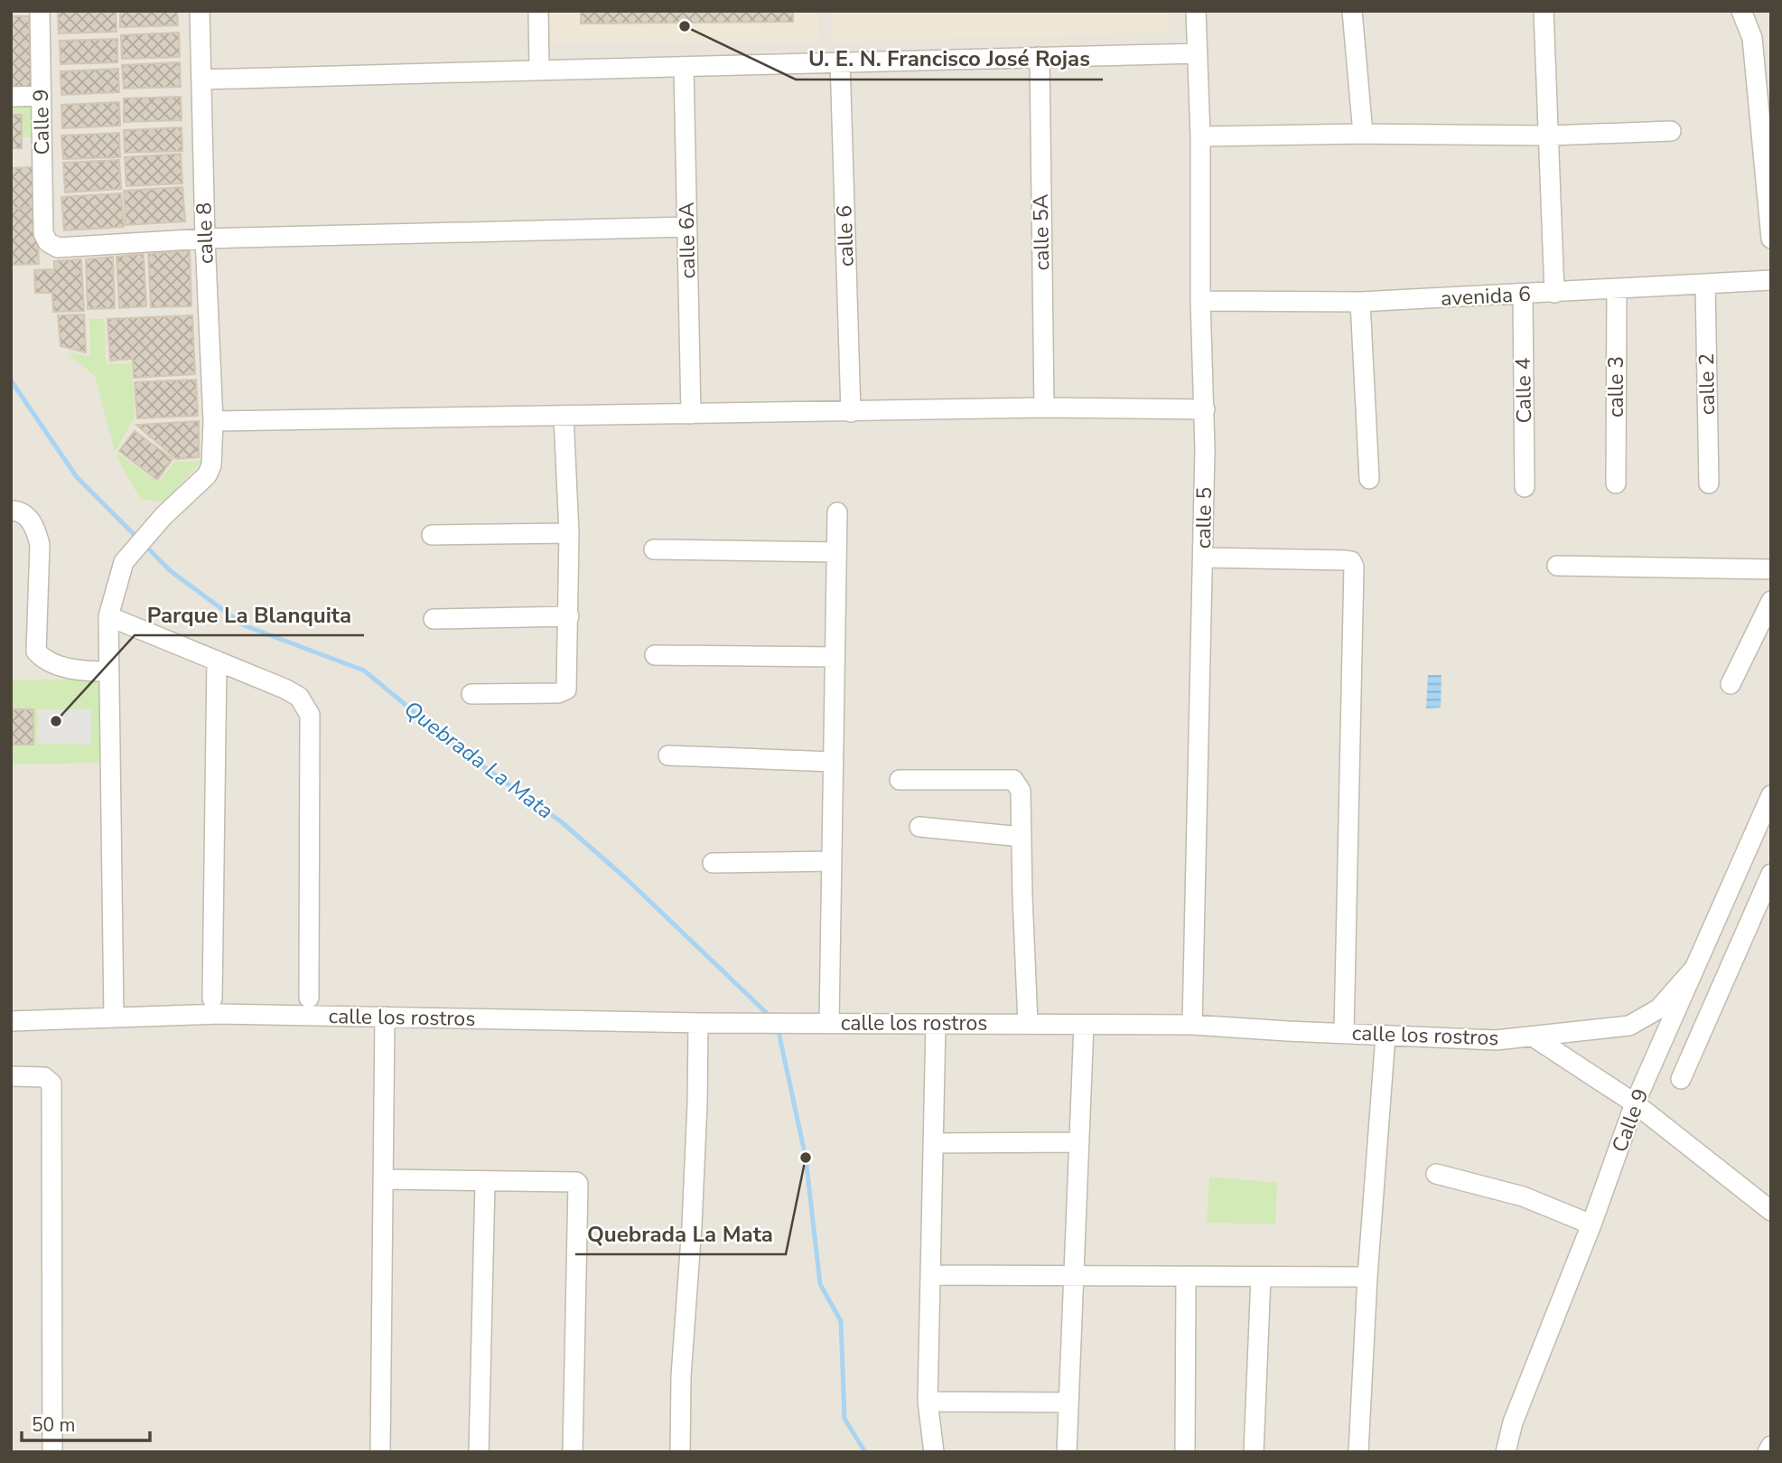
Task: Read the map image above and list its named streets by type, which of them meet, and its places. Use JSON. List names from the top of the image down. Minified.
{"streets":{"street":["Calle 9","calle 5A","calle 8","calle 6","calle 6A","avenida 6","calle 2","calle 3","Calle 4","calle 5","calle los rostros"]},"crossings":[["Calle 9","calle 8"],["Calle 9","calle los rostros"],["avenida 6","calle 2"],["avenida 6","calle 3"],["avenida 6","Calle 4"],["avenida 6","calle 5"],["calle 5","calle los rostros"]],"water":["Quebrada La Mata"],"places":["U. E. N. Francisco José Rojas","Parque La Blanquita","Quebrada La Mata"],"scale_bar":"50 m"}
